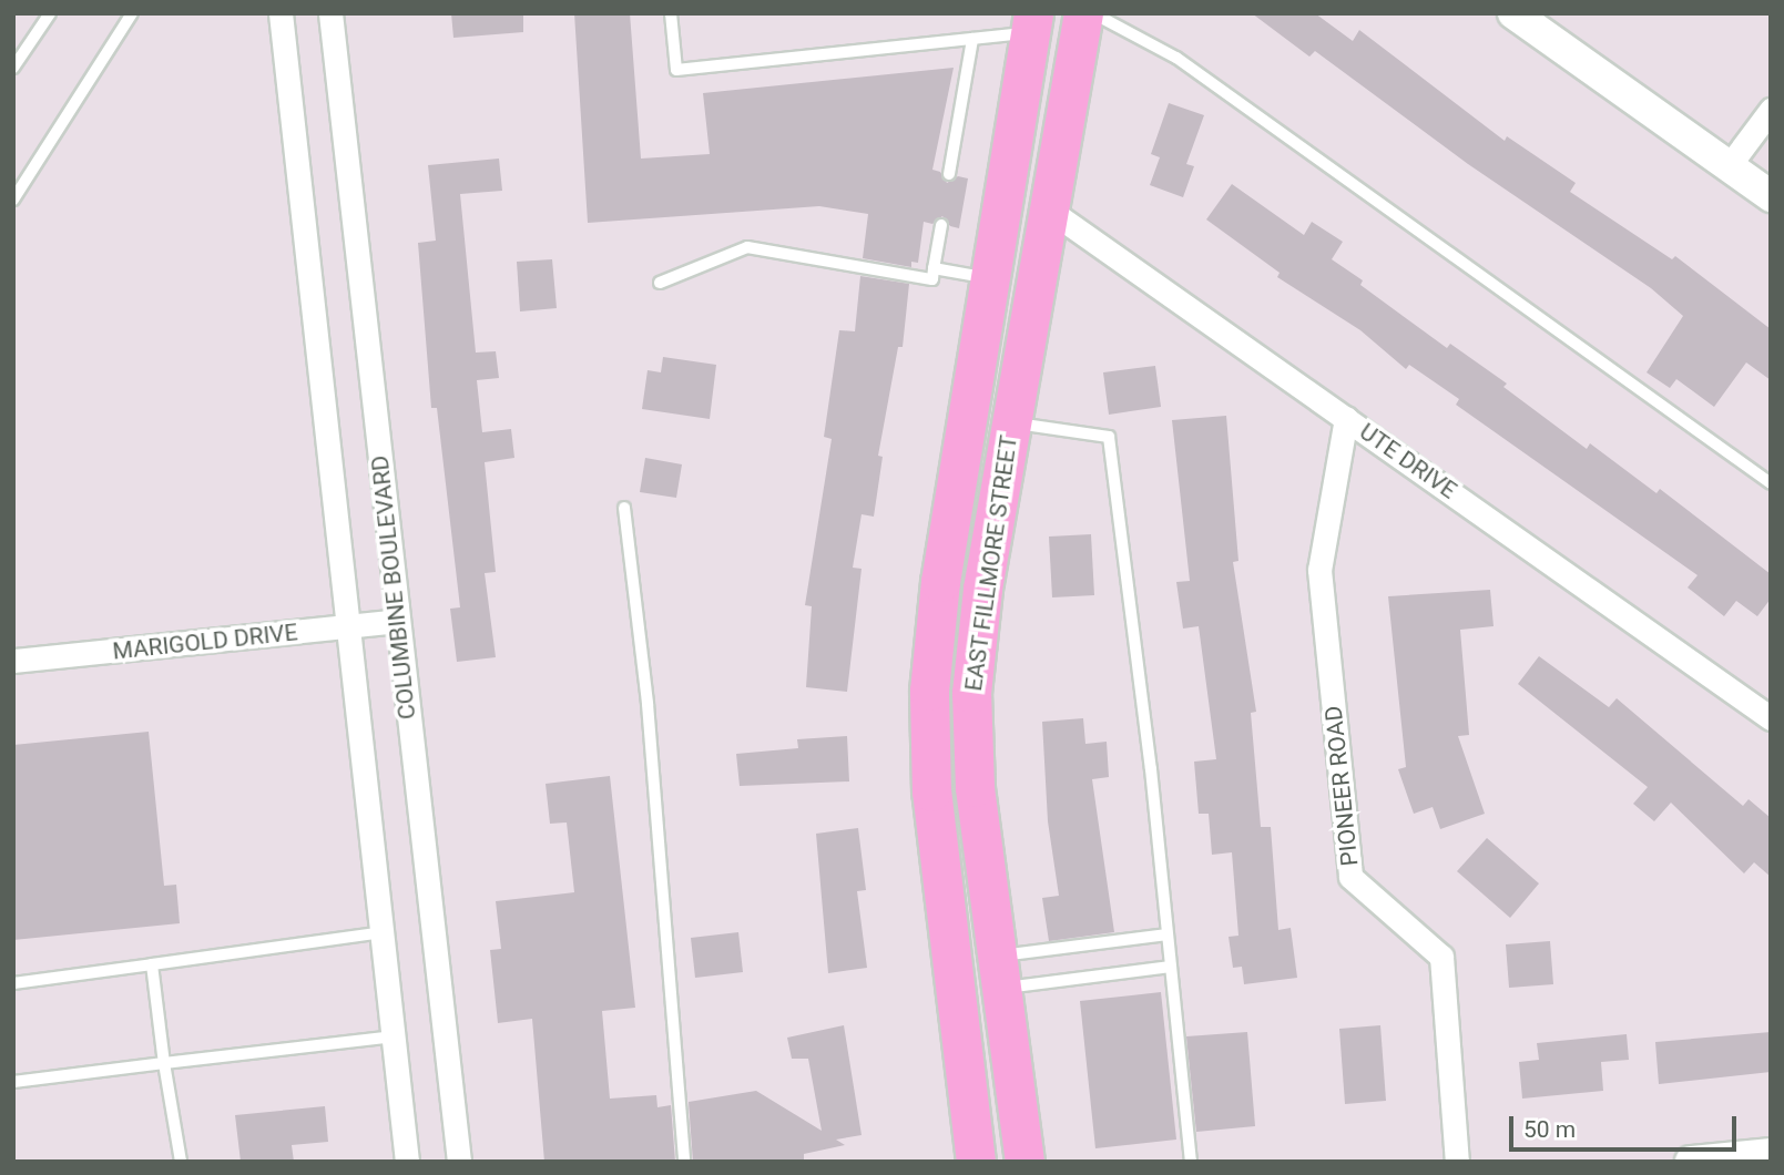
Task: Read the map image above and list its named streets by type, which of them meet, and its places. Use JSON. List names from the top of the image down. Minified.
{"streets":{"main road":["EAST FILLMORE STREET"],"street":["UTE DRIVE","COLUMBINE BOULEVARD","MARIGOLD DRIVE","PIONEER ROAD"]},"crossings":[["UTE DRIVE","EAST FILLMORE STREET"],["UTE DRIVE","PIONEER ROAD"],["COLUMBINE BOULEVARD","MARIGOLD DRIVE"]],"scale_bar":"50 m"}
